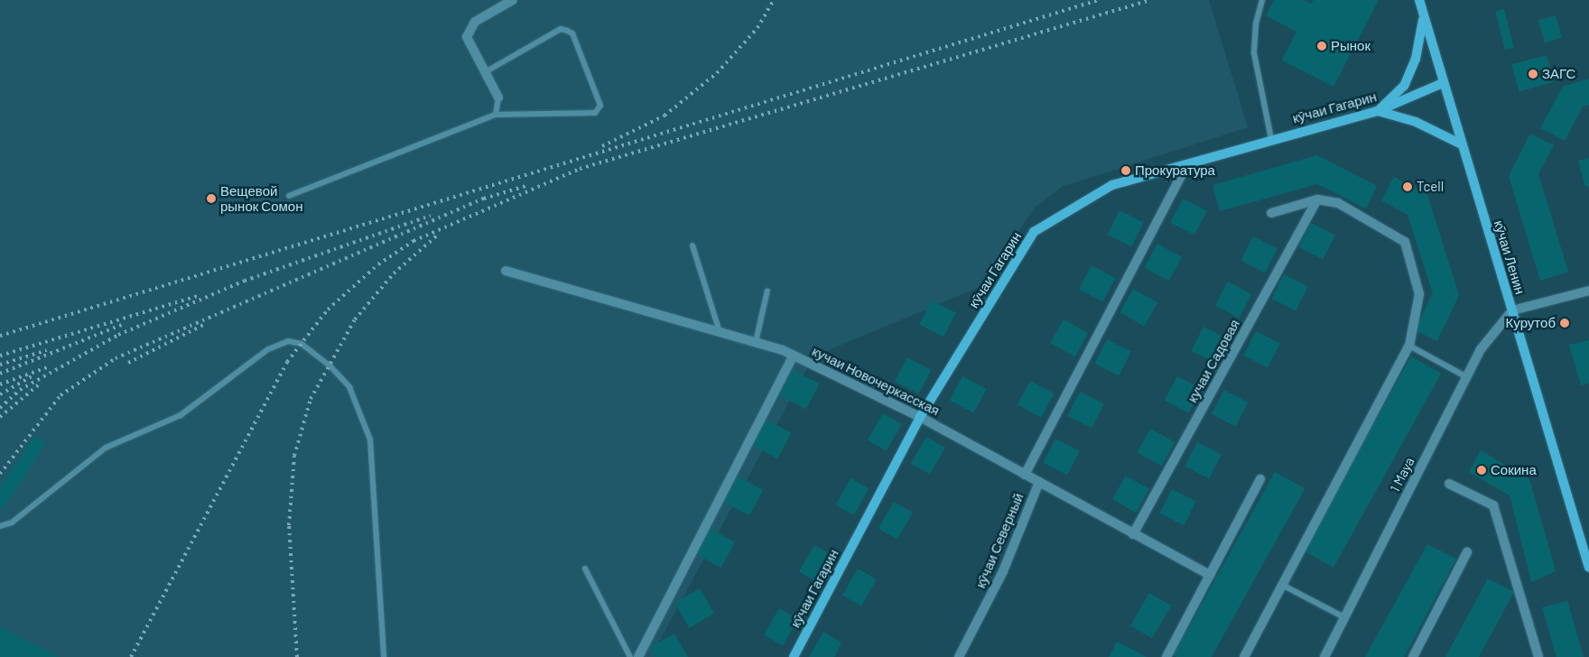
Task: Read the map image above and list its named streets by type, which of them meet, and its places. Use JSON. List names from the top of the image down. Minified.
{"streets":{"main road":["кӯчаи Гагарин","кӯчаи Ленин"],"street":["кучаи Садовая","кучаи Новочеркасская","1 Maya","кӯчаи Северный"]},"crossings":[["кӯчаи Гагарин","кӯчаи Ленин"],["кӯчаи Гагарин","кучаи Новочеркасская"],["кӯчаи Ленин","1 Maya"],["кучаи Садовая","кучаи Новочеркасская"],["кучаи Новочеркасская","кӯчаи Северный"]],"places":["Рынок","ЗАГС","Прокуратура","Tcell","Вещевой рынок Сомон","Курутоб","Сокина"]}
